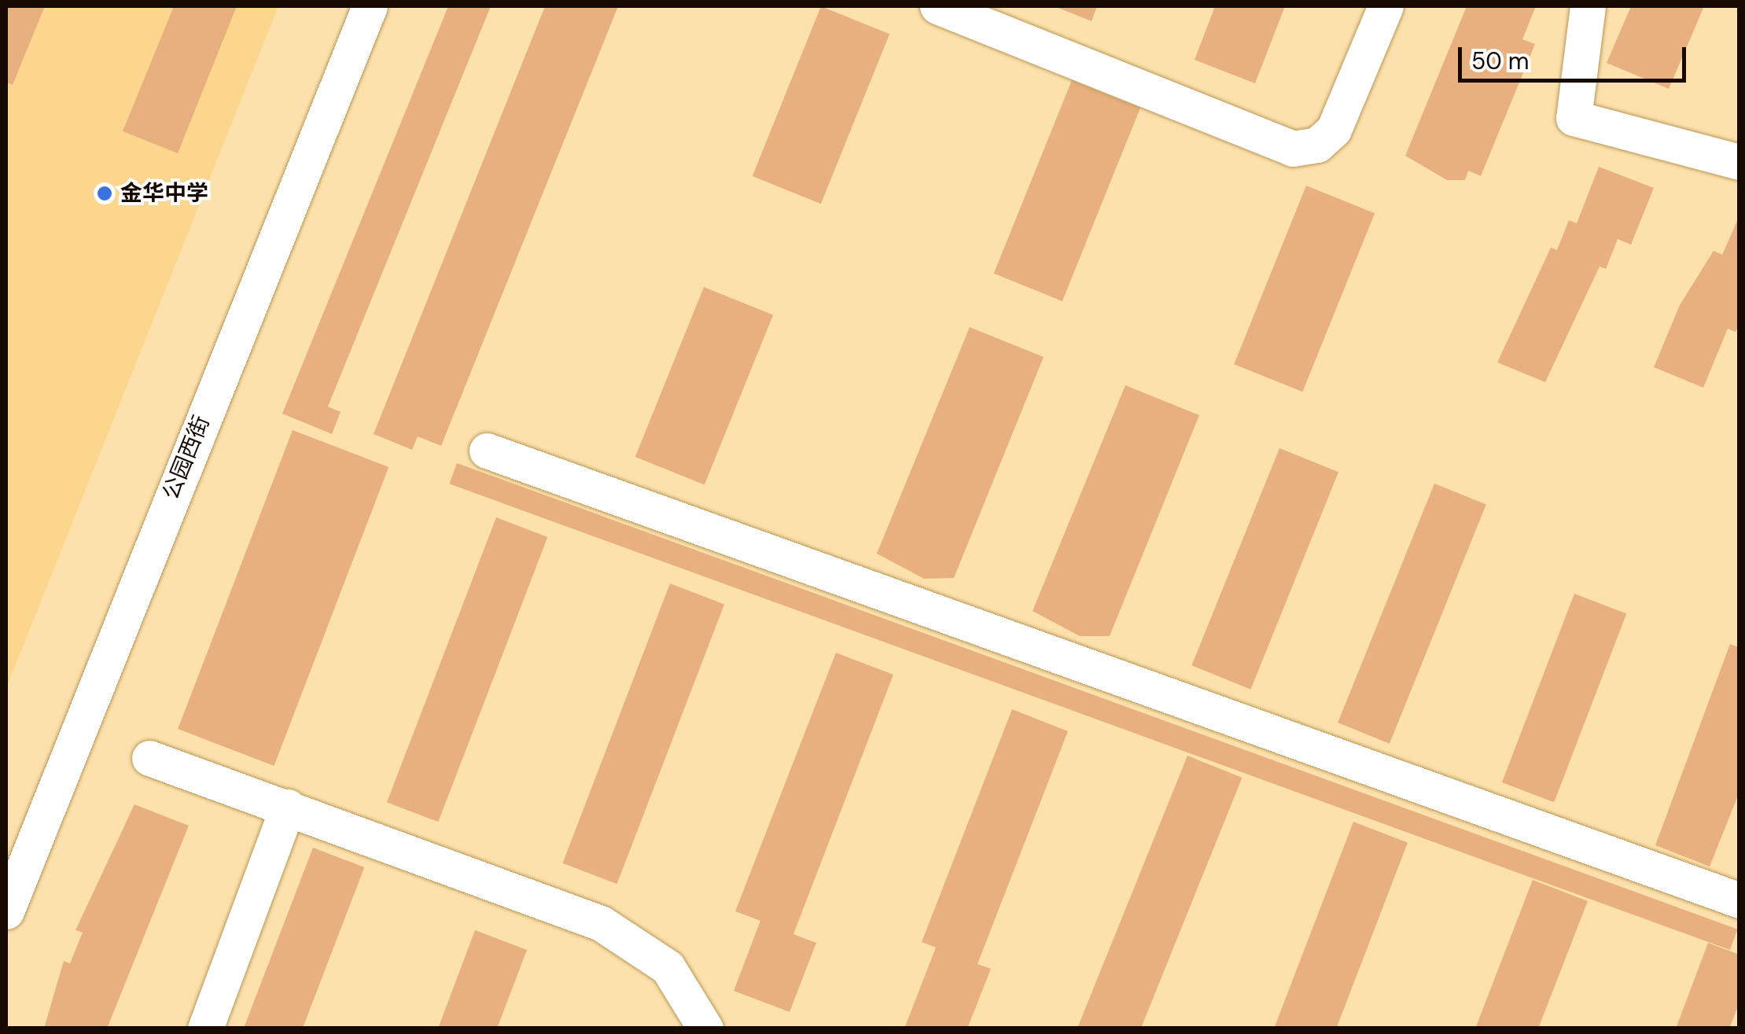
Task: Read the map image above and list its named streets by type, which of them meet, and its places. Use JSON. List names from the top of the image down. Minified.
{"streets":{"street":["公园西街"]},"places":["金华中学"],"scale_bar":"50 m"}
